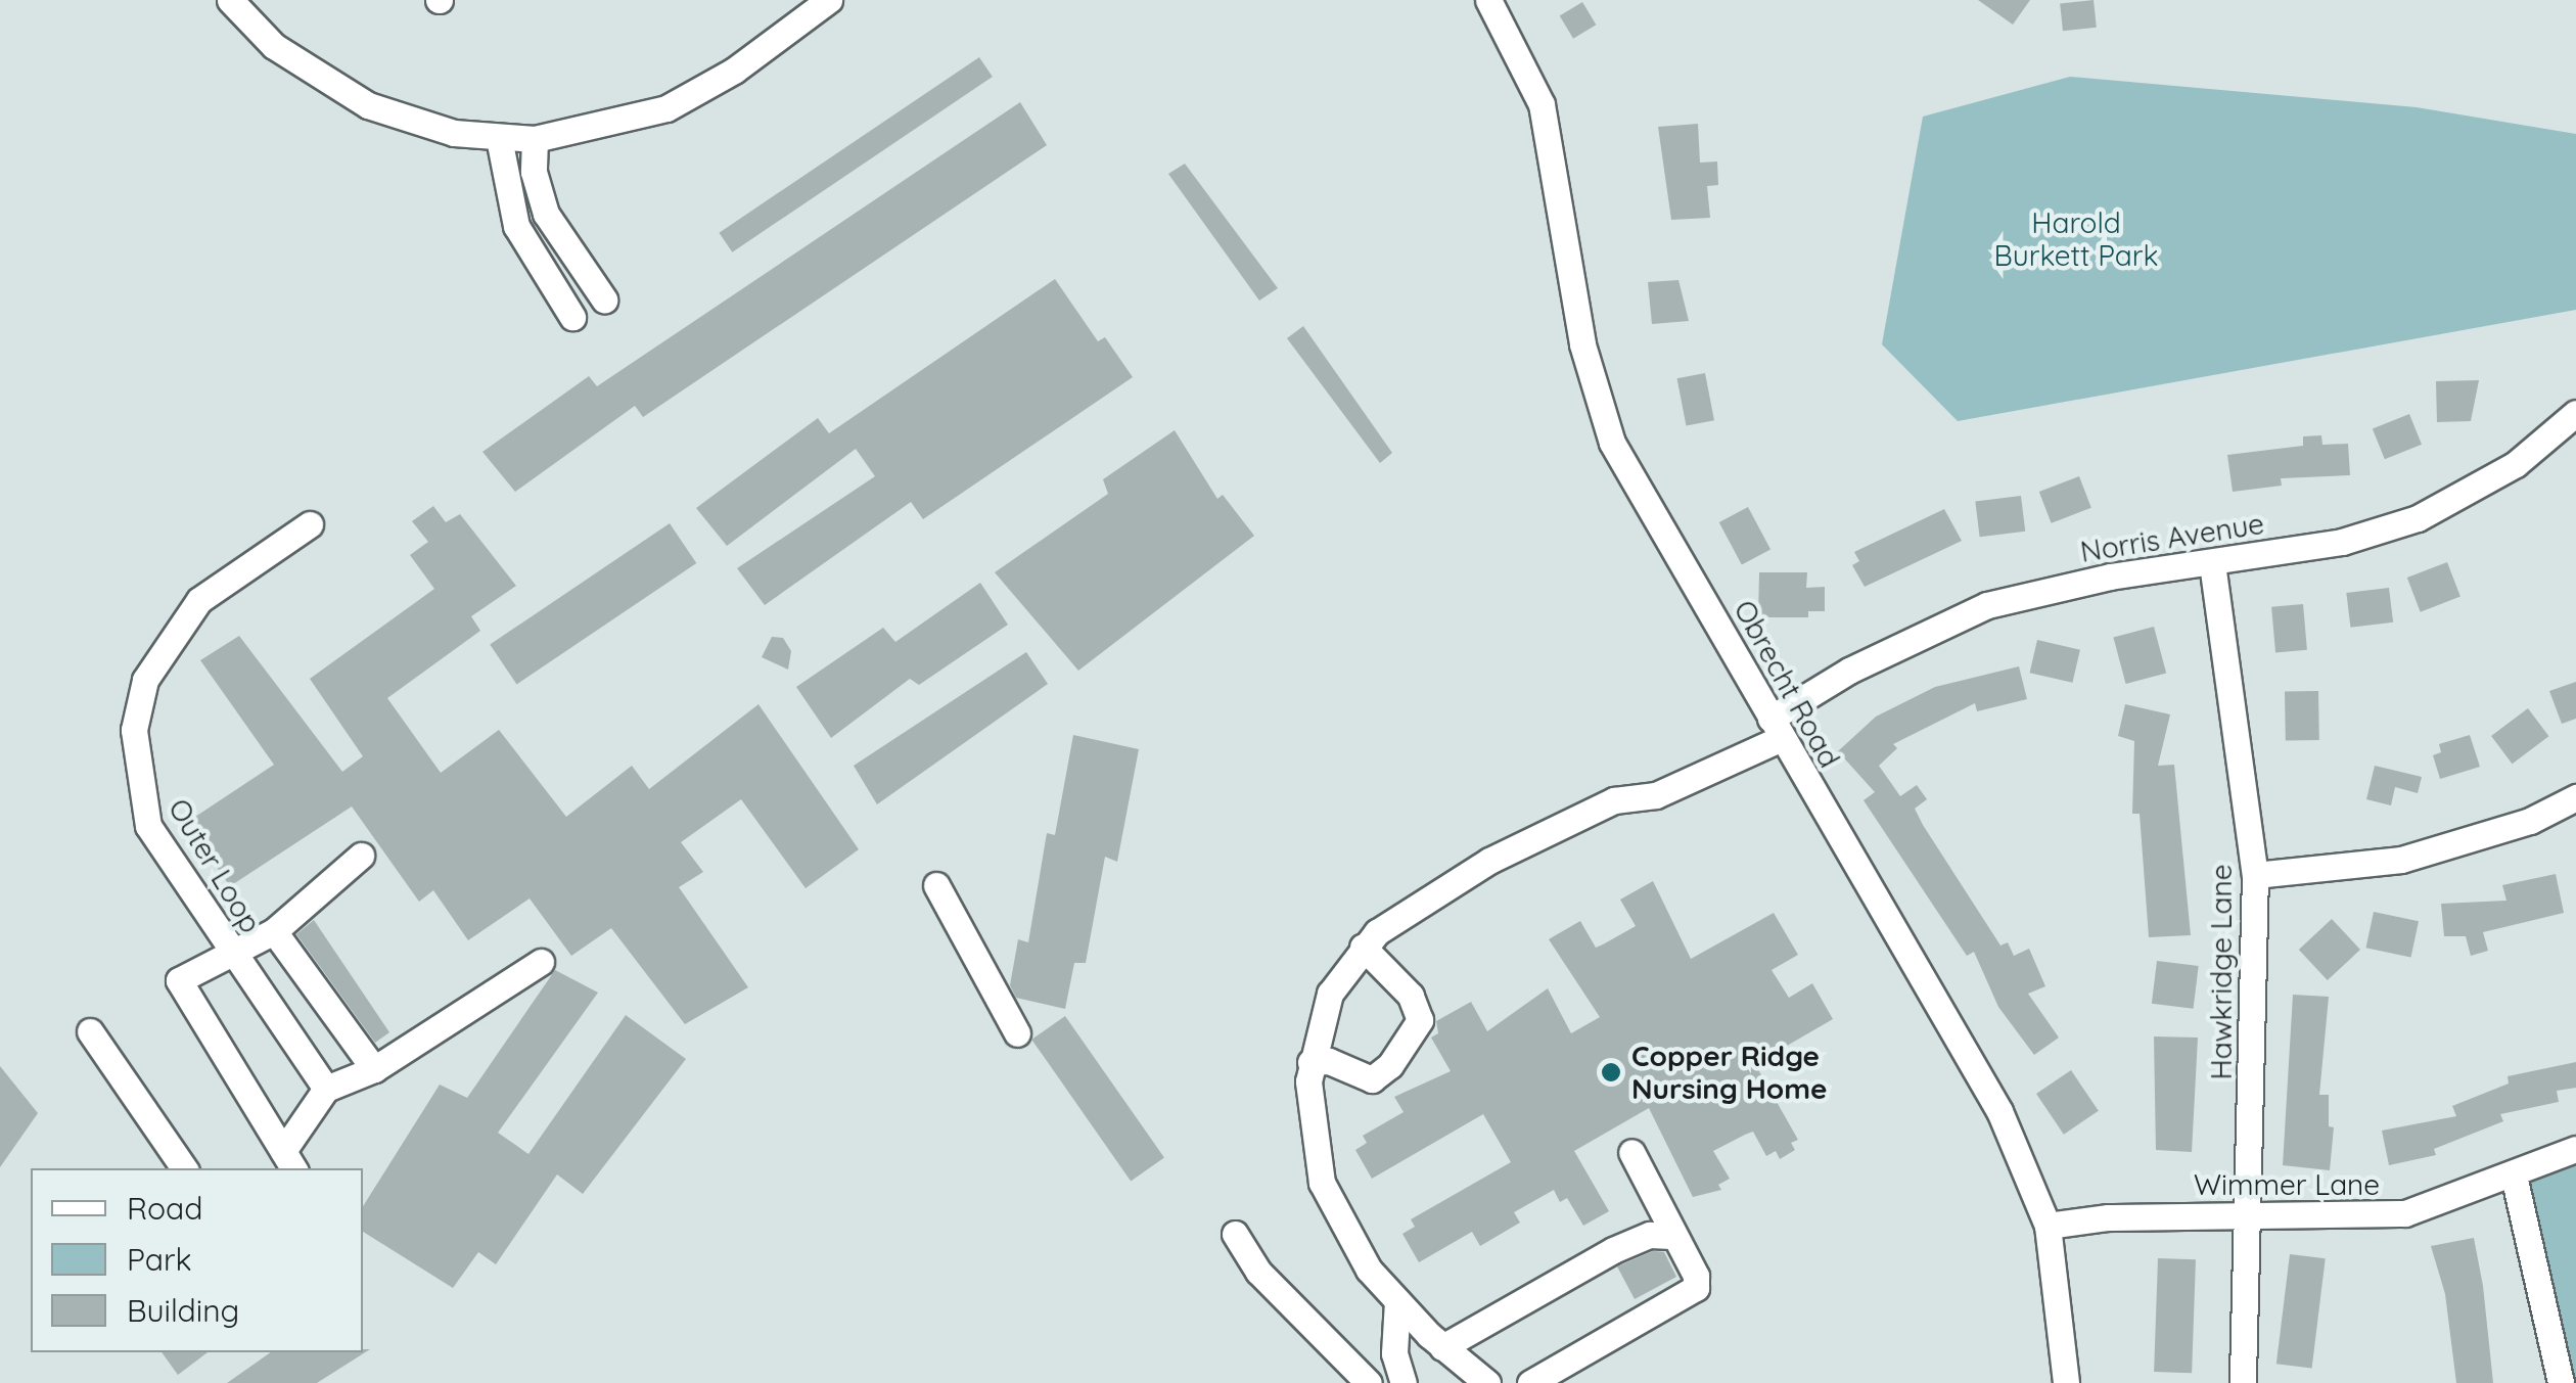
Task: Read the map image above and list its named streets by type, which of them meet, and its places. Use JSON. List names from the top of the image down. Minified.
{"streets":{"street":["Norris Avenue","Obrecht Road","Outer Loop","Hawkridge Lane","Wimmer Lane"]},"crossings":[["Norris Avenue","Obrecht Road"],["Norris Avenue","Hawkridge Lane"],["Obrecht Road","Wimmer Lane"],["Hawkridge Lane","Wimmer Lane"]],"parks":["Harold Burkett Park"],"places":["Copper Ridge Nursing Home"],"legend":["Road","Park","Building"]}
